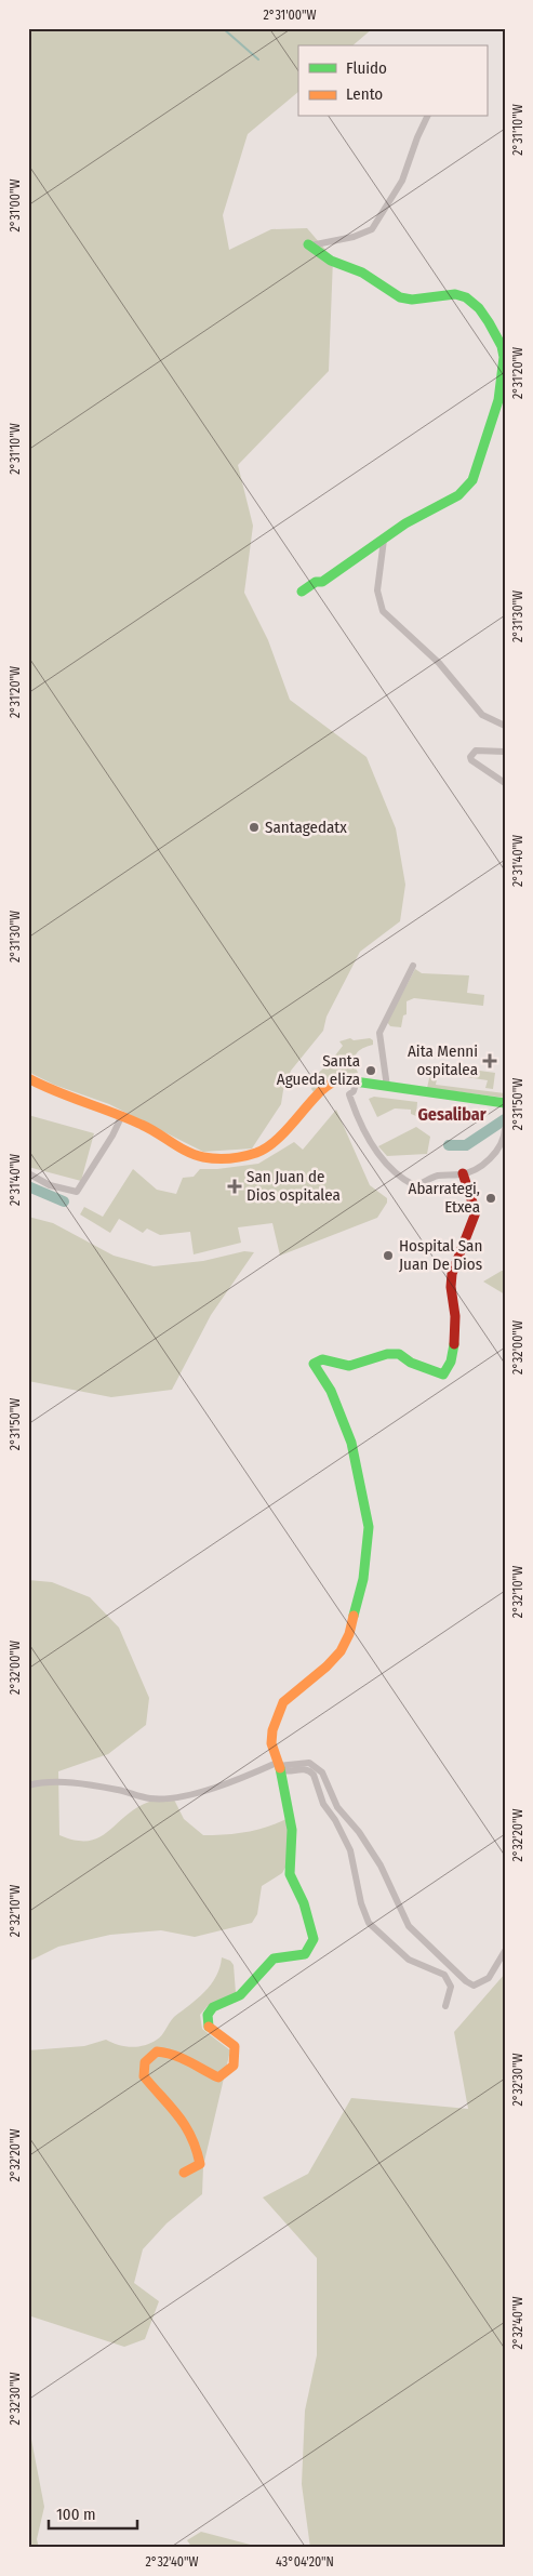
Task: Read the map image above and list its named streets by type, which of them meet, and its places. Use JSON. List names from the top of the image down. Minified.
{"districts":["Gesalibar"],"places":{"other":["Santagedatx","Santa Agueda eliza","Abarrategi, Etxea","Hospital San Juan De Dios"],"health":["Aita Menni ospitalea","San Juan de Dios ospitalea"]},"legend":["Fluido","Lento"],"scale_bar":"100 m","coordinates":["2°31'00\"W","2°31'10\"W","2°31'20\"W","2°31'30\"W","2°31'40\"W","2°31'50\"W","2°32'00\"W","2°32'10\"W","2°32'20\"W","2°32'30\"W","2°32'40\"W","43°04'20\"N"]}
